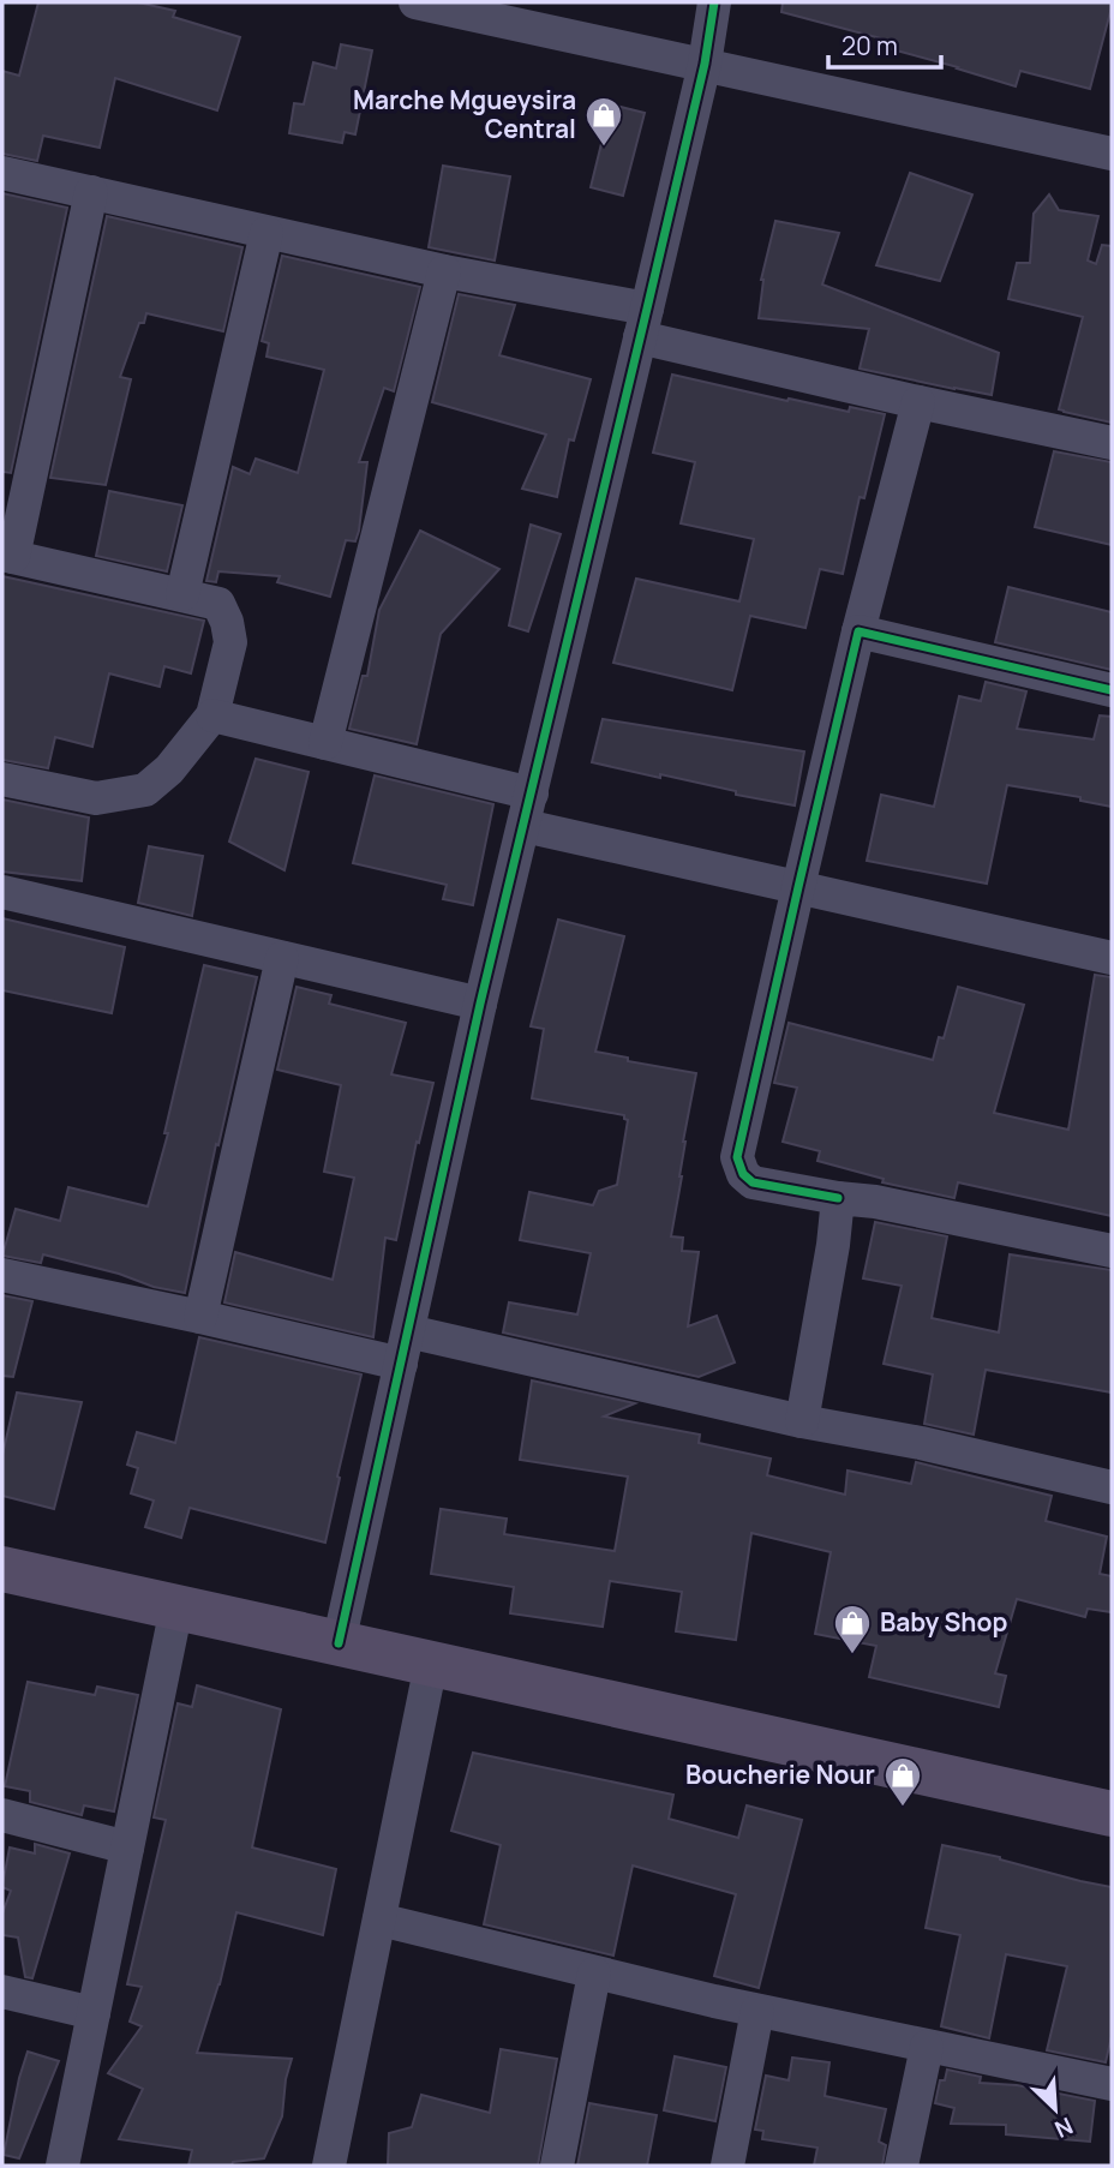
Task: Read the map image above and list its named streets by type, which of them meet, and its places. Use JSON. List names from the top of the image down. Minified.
{"places":{"shop":["Marche Mgueysira Central","Baby Shop","Boucherie Nour"]},"scale_bar":"20 m","north":"bottom right"}
